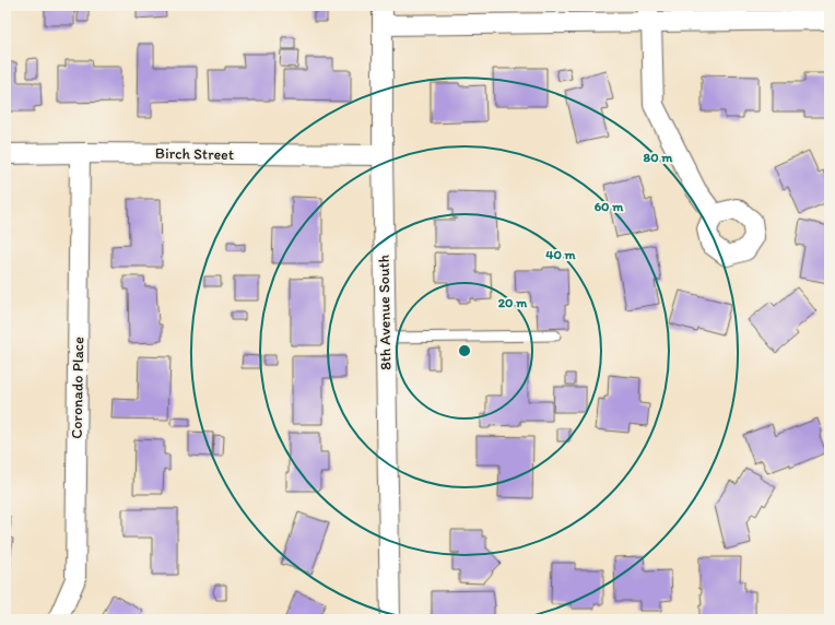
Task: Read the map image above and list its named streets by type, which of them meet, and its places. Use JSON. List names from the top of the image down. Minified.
{"streets":{"street":["Birch Street","8th Avenue South","Coronado Place"]},"crossings":[["Birch Street","8th Avenue South"],["Birch Street","Coronado Place"]],"rings":["80 m","60 m","40 m","20 m"]}
